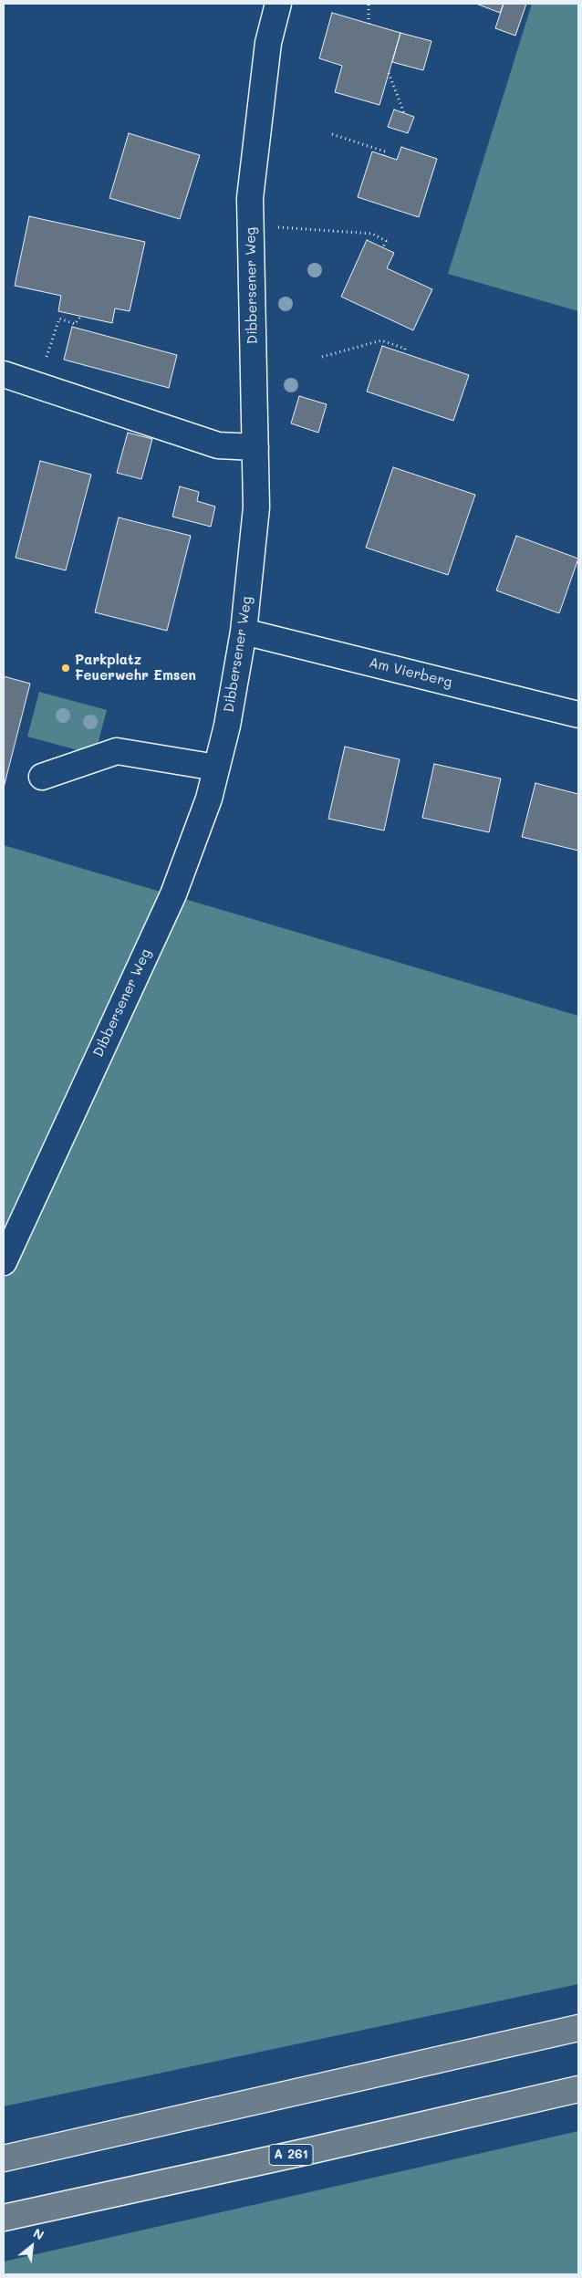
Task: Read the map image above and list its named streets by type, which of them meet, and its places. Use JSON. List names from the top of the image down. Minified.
{"streets":{"highway":["A 261"],"street":["Dibbersener Weg","Am Vierberg"]},"crossings":[["Dibbersener Weg","Am Vierberg"]],"places":["Parkplatz Feuerwehr Emsen"],"north":"top right"}
